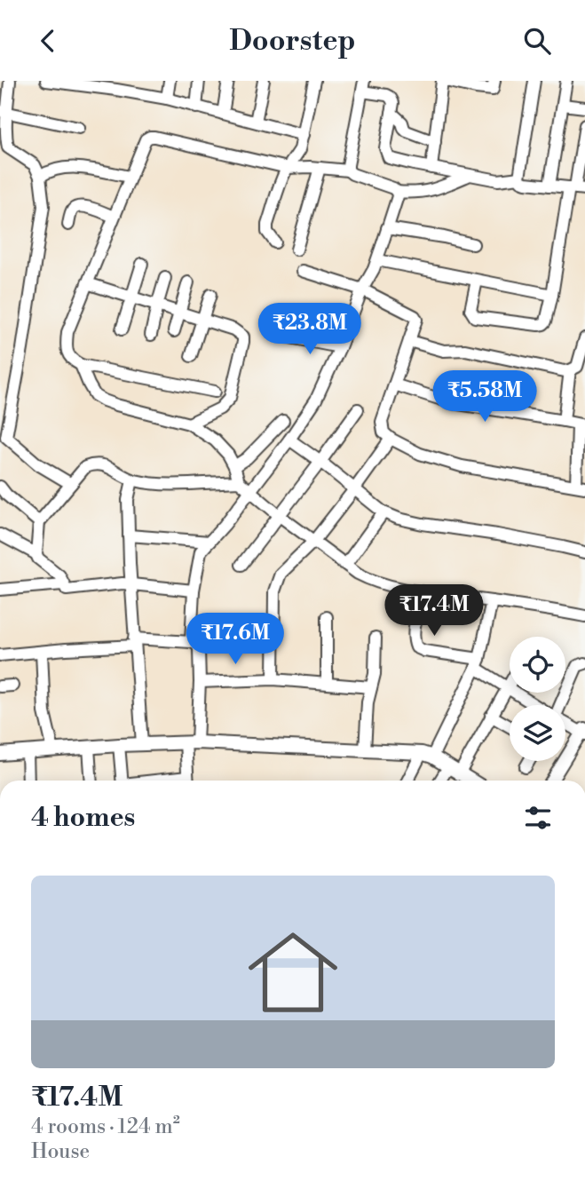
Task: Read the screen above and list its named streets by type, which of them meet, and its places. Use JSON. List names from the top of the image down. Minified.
{"page":{"header":"Doorstep","price":["₹23.8M","₹5.58M","₹17.4M","₹17.6M"],"heading":"4 homes","list":[{"name":"₹17.4M","note":"4 rooms · 124 m² · House"}]}}
